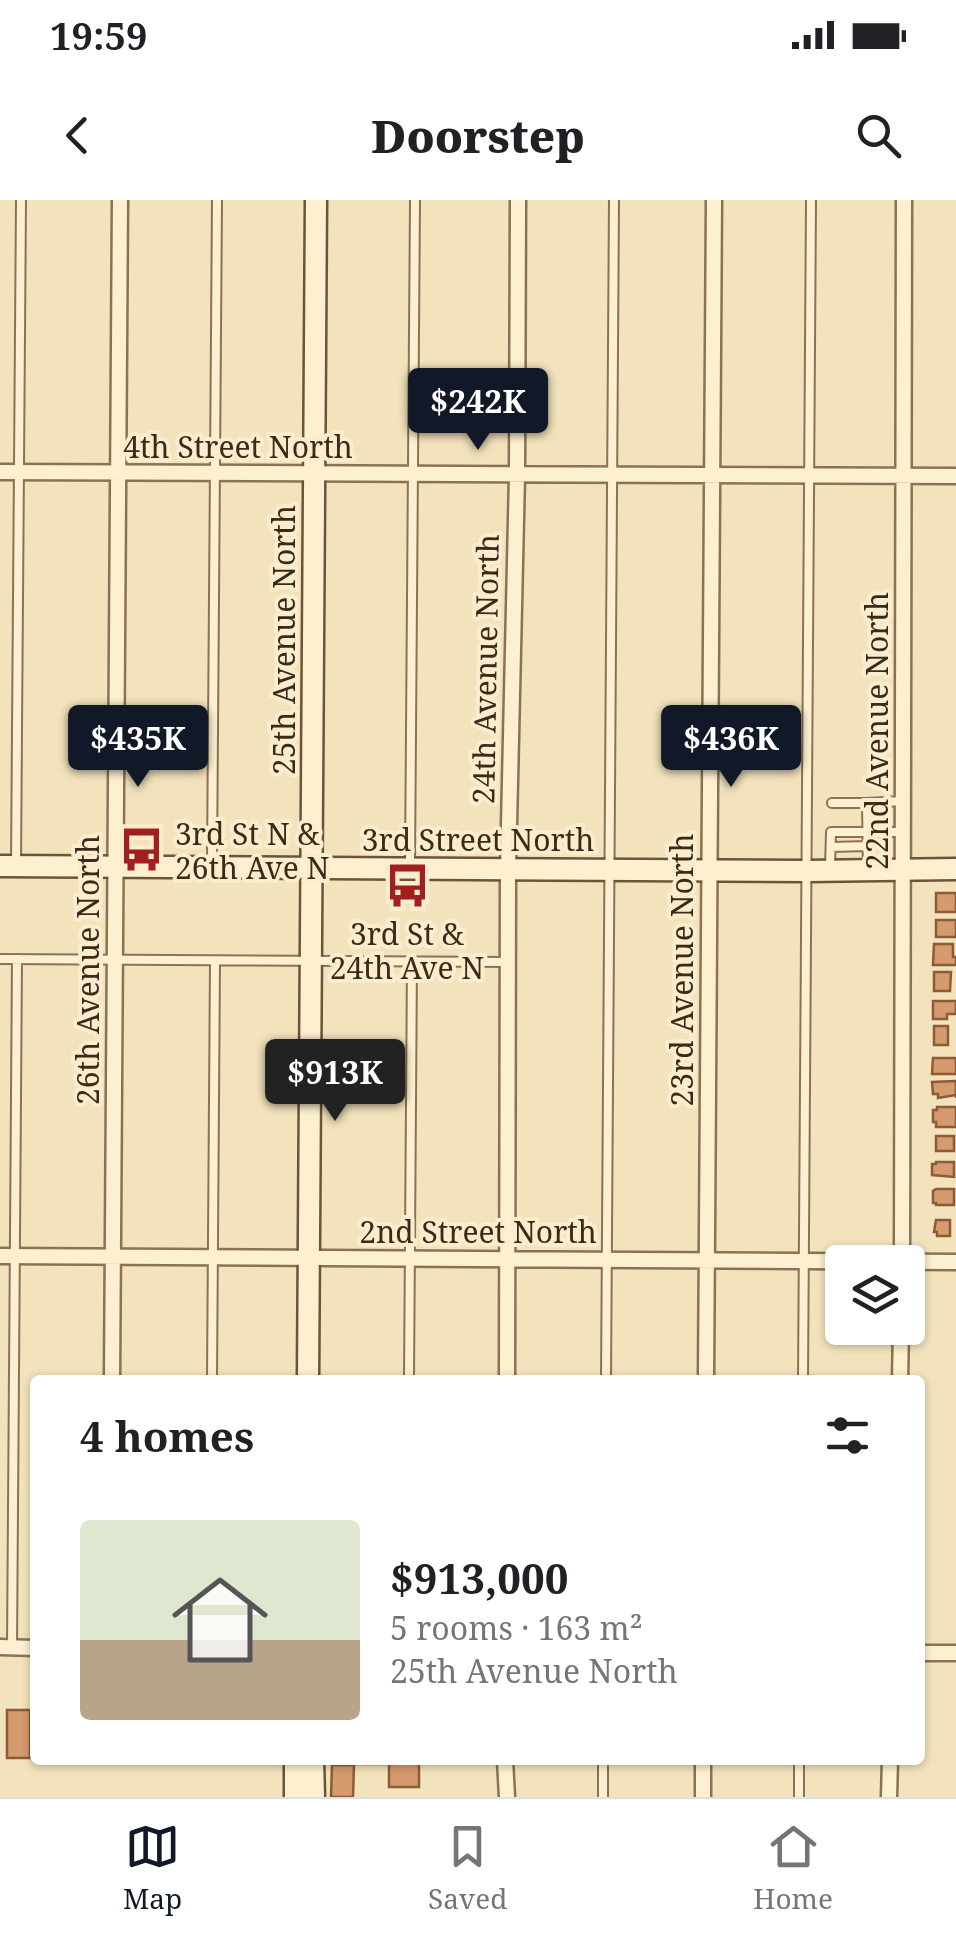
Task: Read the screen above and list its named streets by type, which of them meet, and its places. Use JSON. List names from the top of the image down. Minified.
{"streets":{"street":["4th Street North","25th Avenue North","24th Avenue North","22nd Avenue North","3rd Street North","26th Avenue North","23rd Avenue North","2nd Street North"]},"crossings":[["4th Street North","25th Avenue North"],["4th Street North","24th Avenue North"],["4th Street North","22nd Avenue North"],["4th Street North","26th Avenue North"],["4th Street North","23rd Avenue North"],["25th Avenue North","3rd Street North"],["25th Avenue North","2nd Street North"],["24th Avenue North","3rd Street North"],["24th Avenue North","2nd Street North"],["22nd Avenue North","3rd Street North"],["3rd Street North","26th Avenue North"],["3rd Street North","23rd Avenue North"],["26th Avenue North","2nd Street North"],["23rd Avenue North","2nd Street North"]],"places":{"bus stop":["3rd St N & 26th Ave N","3rd St & 24th Ave N"]},"page":{"status":"19:59","header":"Doorstep","price":["$242K","$435K","$436K","$913K"],"heading":"4 homes","list":[{"name":"$913,000","note":"5 rooms · 163 m² · 25th Avenue North"}],"tabs":["Map","Saved","Home"]}}
